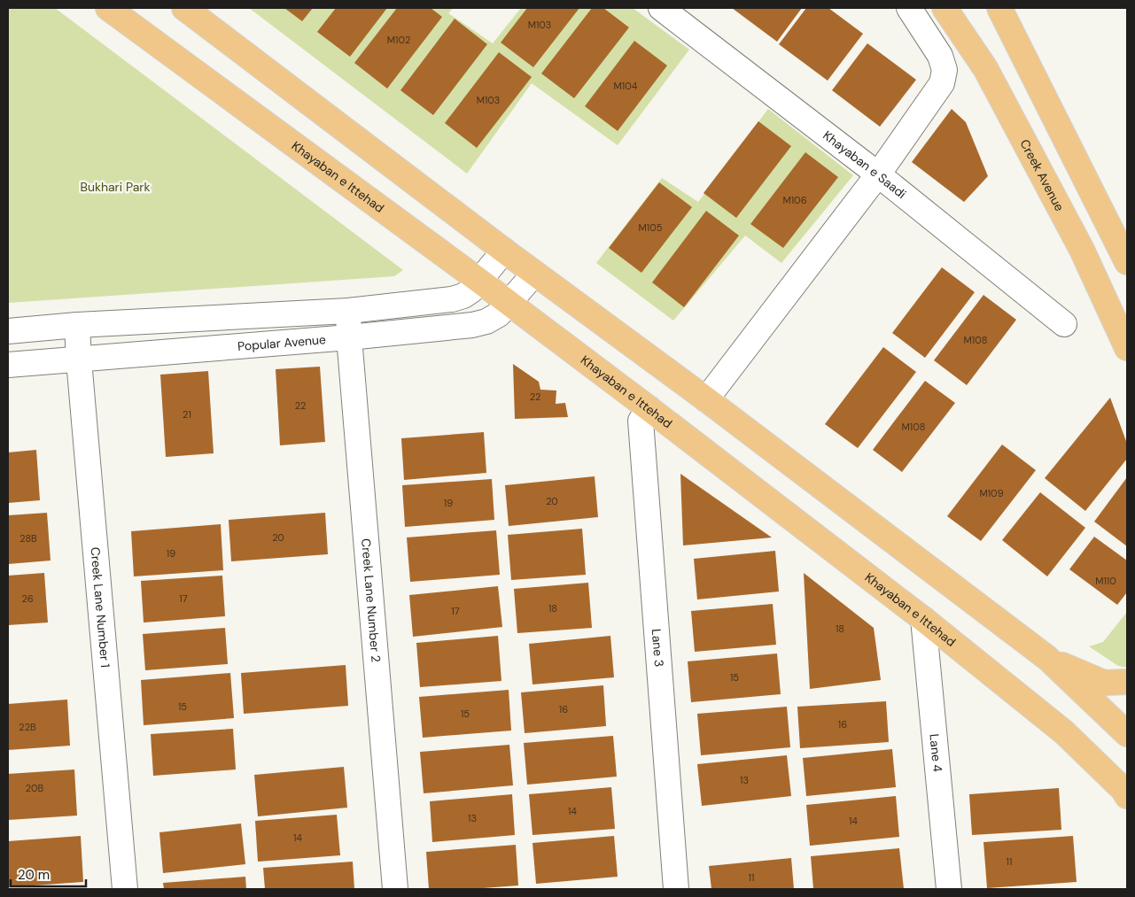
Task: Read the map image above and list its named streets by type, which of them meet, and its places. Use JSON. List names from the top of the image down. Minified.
{"streets":{"main road":["Creek Avenue","Khayaban e Ittehad"],"street":["Khayaban e Saadi","Popular Avenue","Creek Lane Number 2","Creek Lane Number 1","Lane 3","Lane 4"]},"crossings":[["Khayaban e Ittehad","Popular Avenue"],["Khayaban e Ittehad","Lane 3"],["Khayaban e Ittehad","Lane 4"],["Popular Avenue","Creek Lane Number 2"],["Popular Avenue","Creek Lane Number 1"]],"parks":["Bukhari Park"],"house_numbers":["M103","M102","M104","M103","M106","M105","M108","22","22","21","M108","M109","20","19","20","28B","19","M110","26","17","18","17","18","15","15","16","15","16","22B","13","20B","14","13","14","14","11","11"],"scale_bar":"20 m"}
